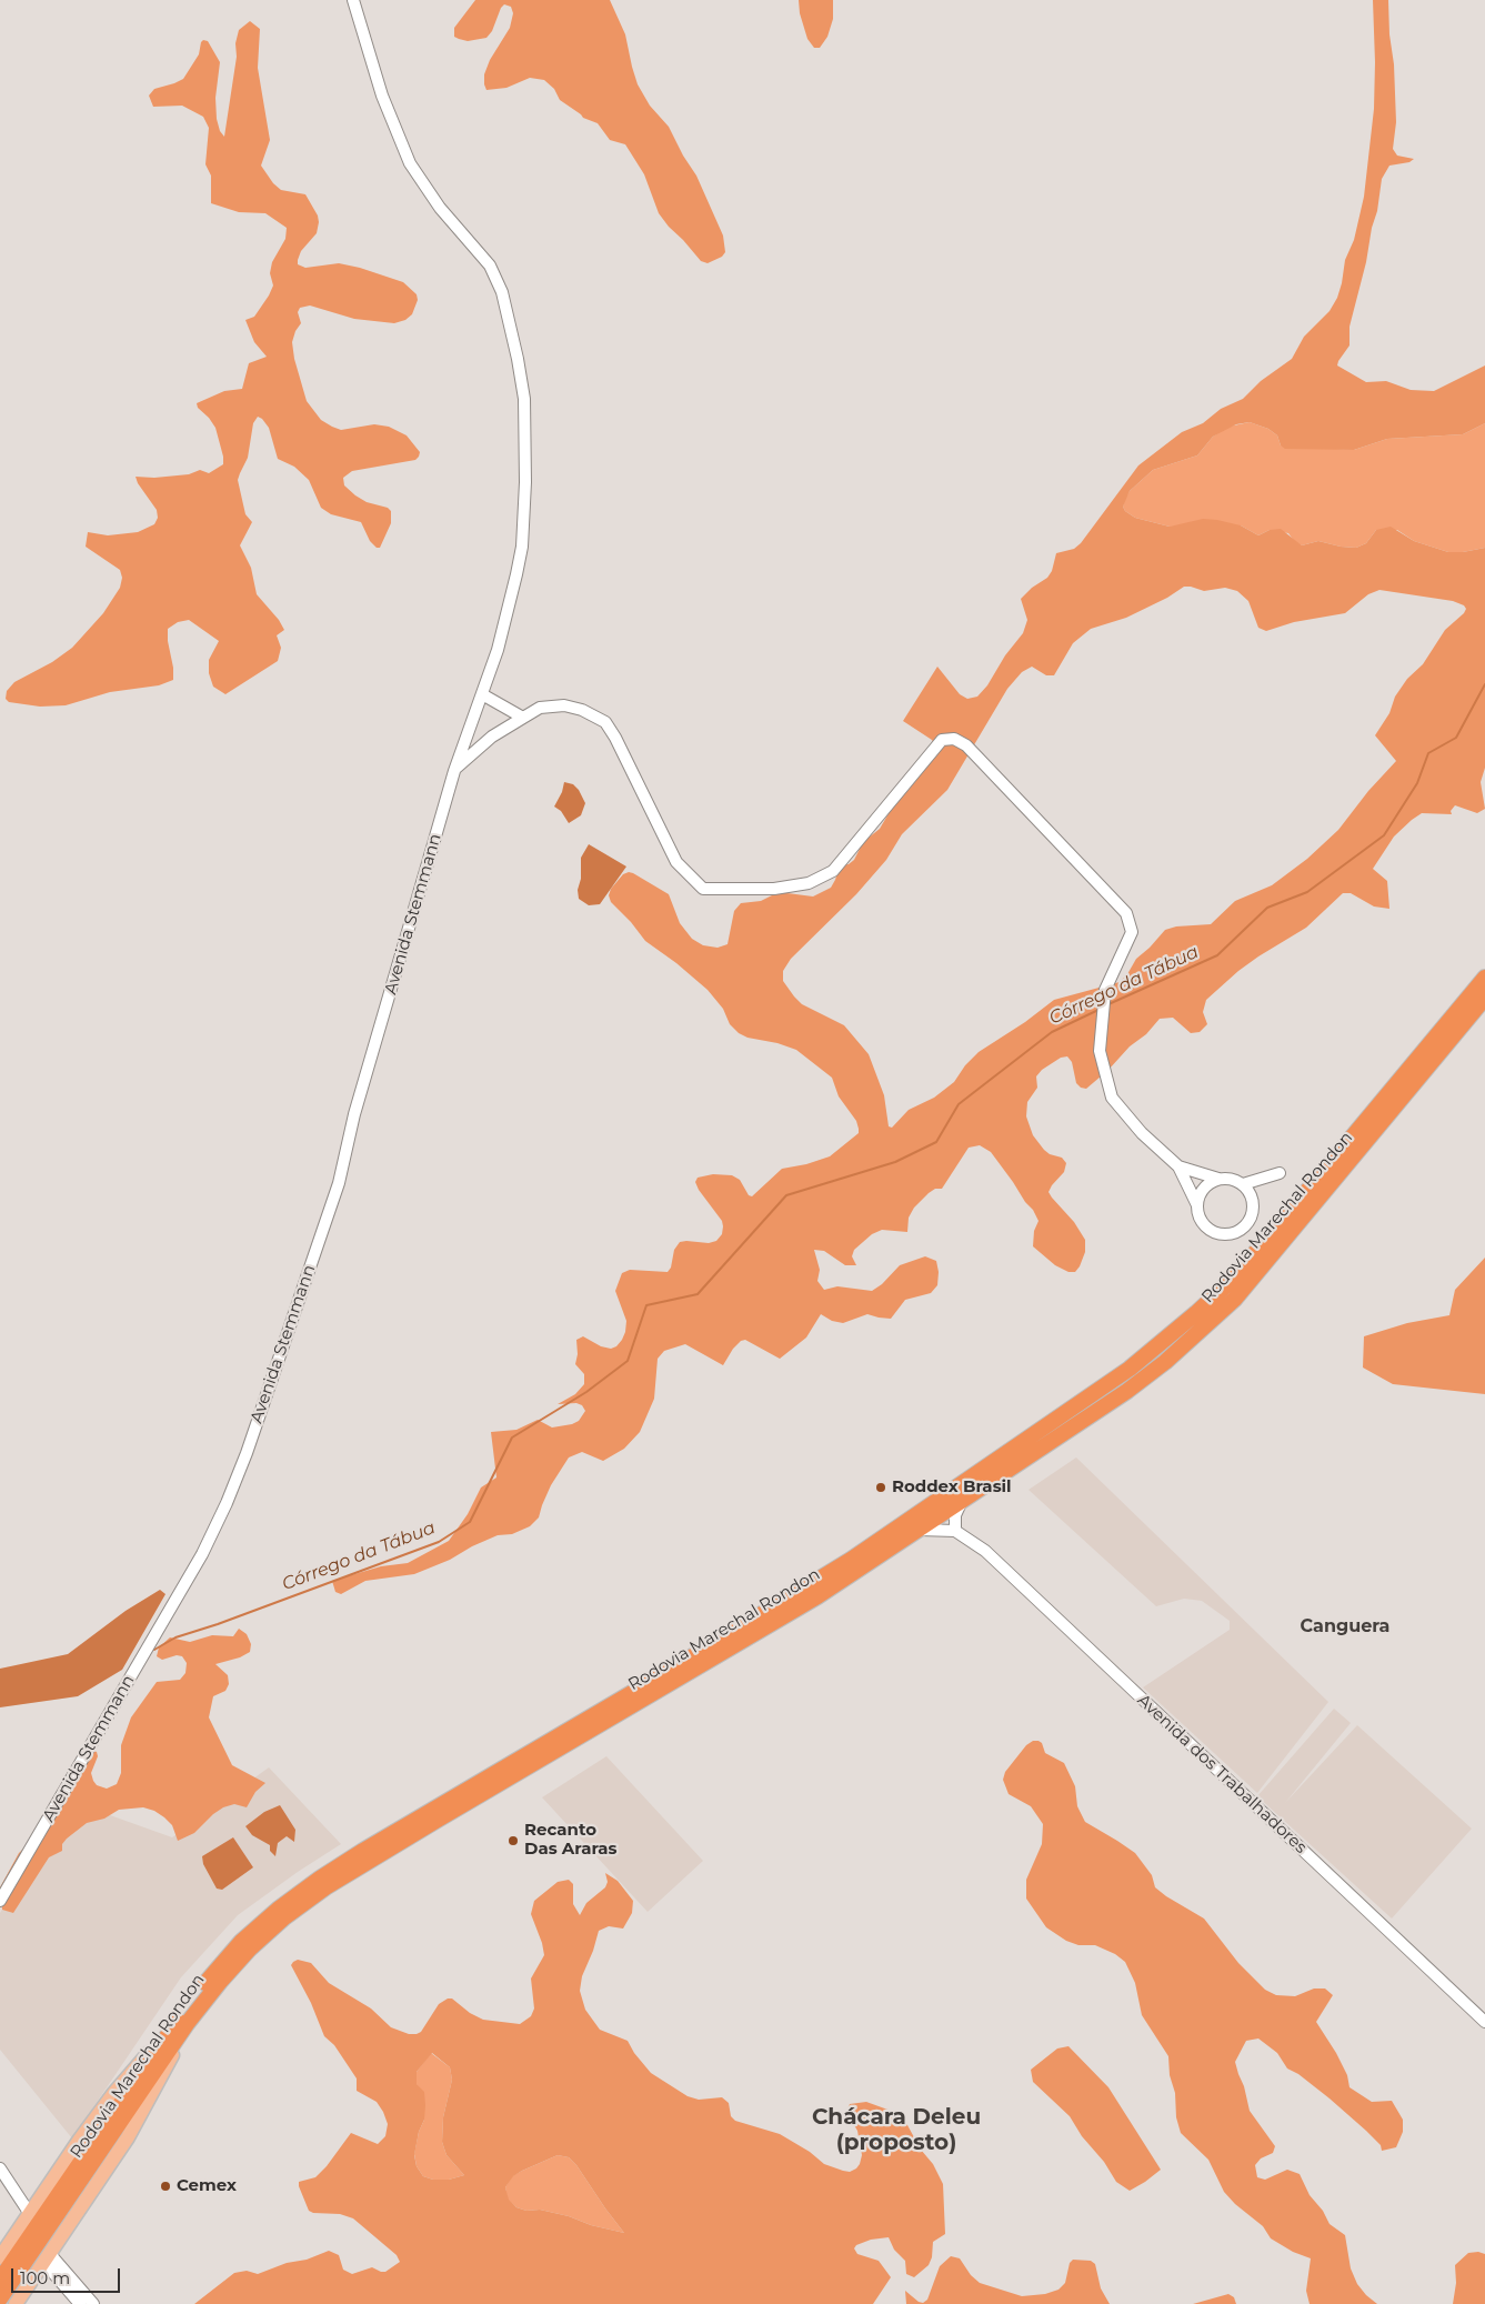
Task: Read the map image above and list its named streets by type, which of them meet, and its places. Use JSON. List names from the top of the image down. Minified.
{"streets":{"highway":["Rodovia Marechal Rondon"],"street":["Avenida Stemmann","Avenida dos Trabalhadores"]},"districts":["Canguera","Chácara Deleu (proposto)"],"water":["Córrego da Tábua"],"places":["Roddex Brasil","Recanto Das Araras","Cemex"],"scale_bar":"100 m"}
